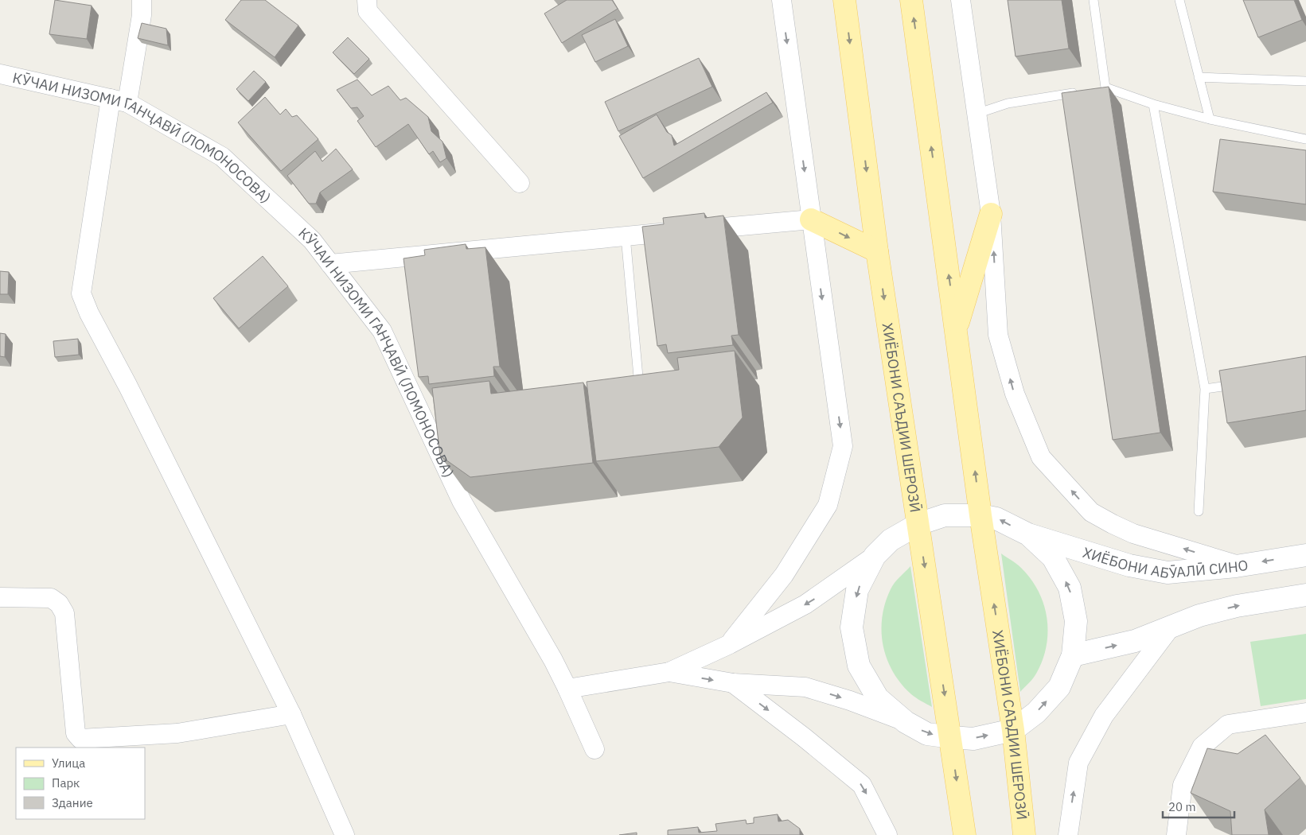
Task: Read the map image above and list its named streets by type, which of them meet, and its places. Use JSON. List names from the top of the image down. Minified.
{"streets":{"main road":["ХИЁБОНИ САЪДИИ ШЕРОЗӢ","ХИЁБОНИ АБӮАЛӢ СИНО"],"street":["КӮЧАИ НИЗОМИ ГАНҶАВӢ (ЛОМОНОСОВА)"]},"crossings":[["ХИЁБОНИ САЪДИИ ШЕРОЗӢ","ХИЁБОНИ АБӮАЛӢ СИНО"]],"legend":["Улица","Парк","Здание"],"scale_bar":"20 m"}
